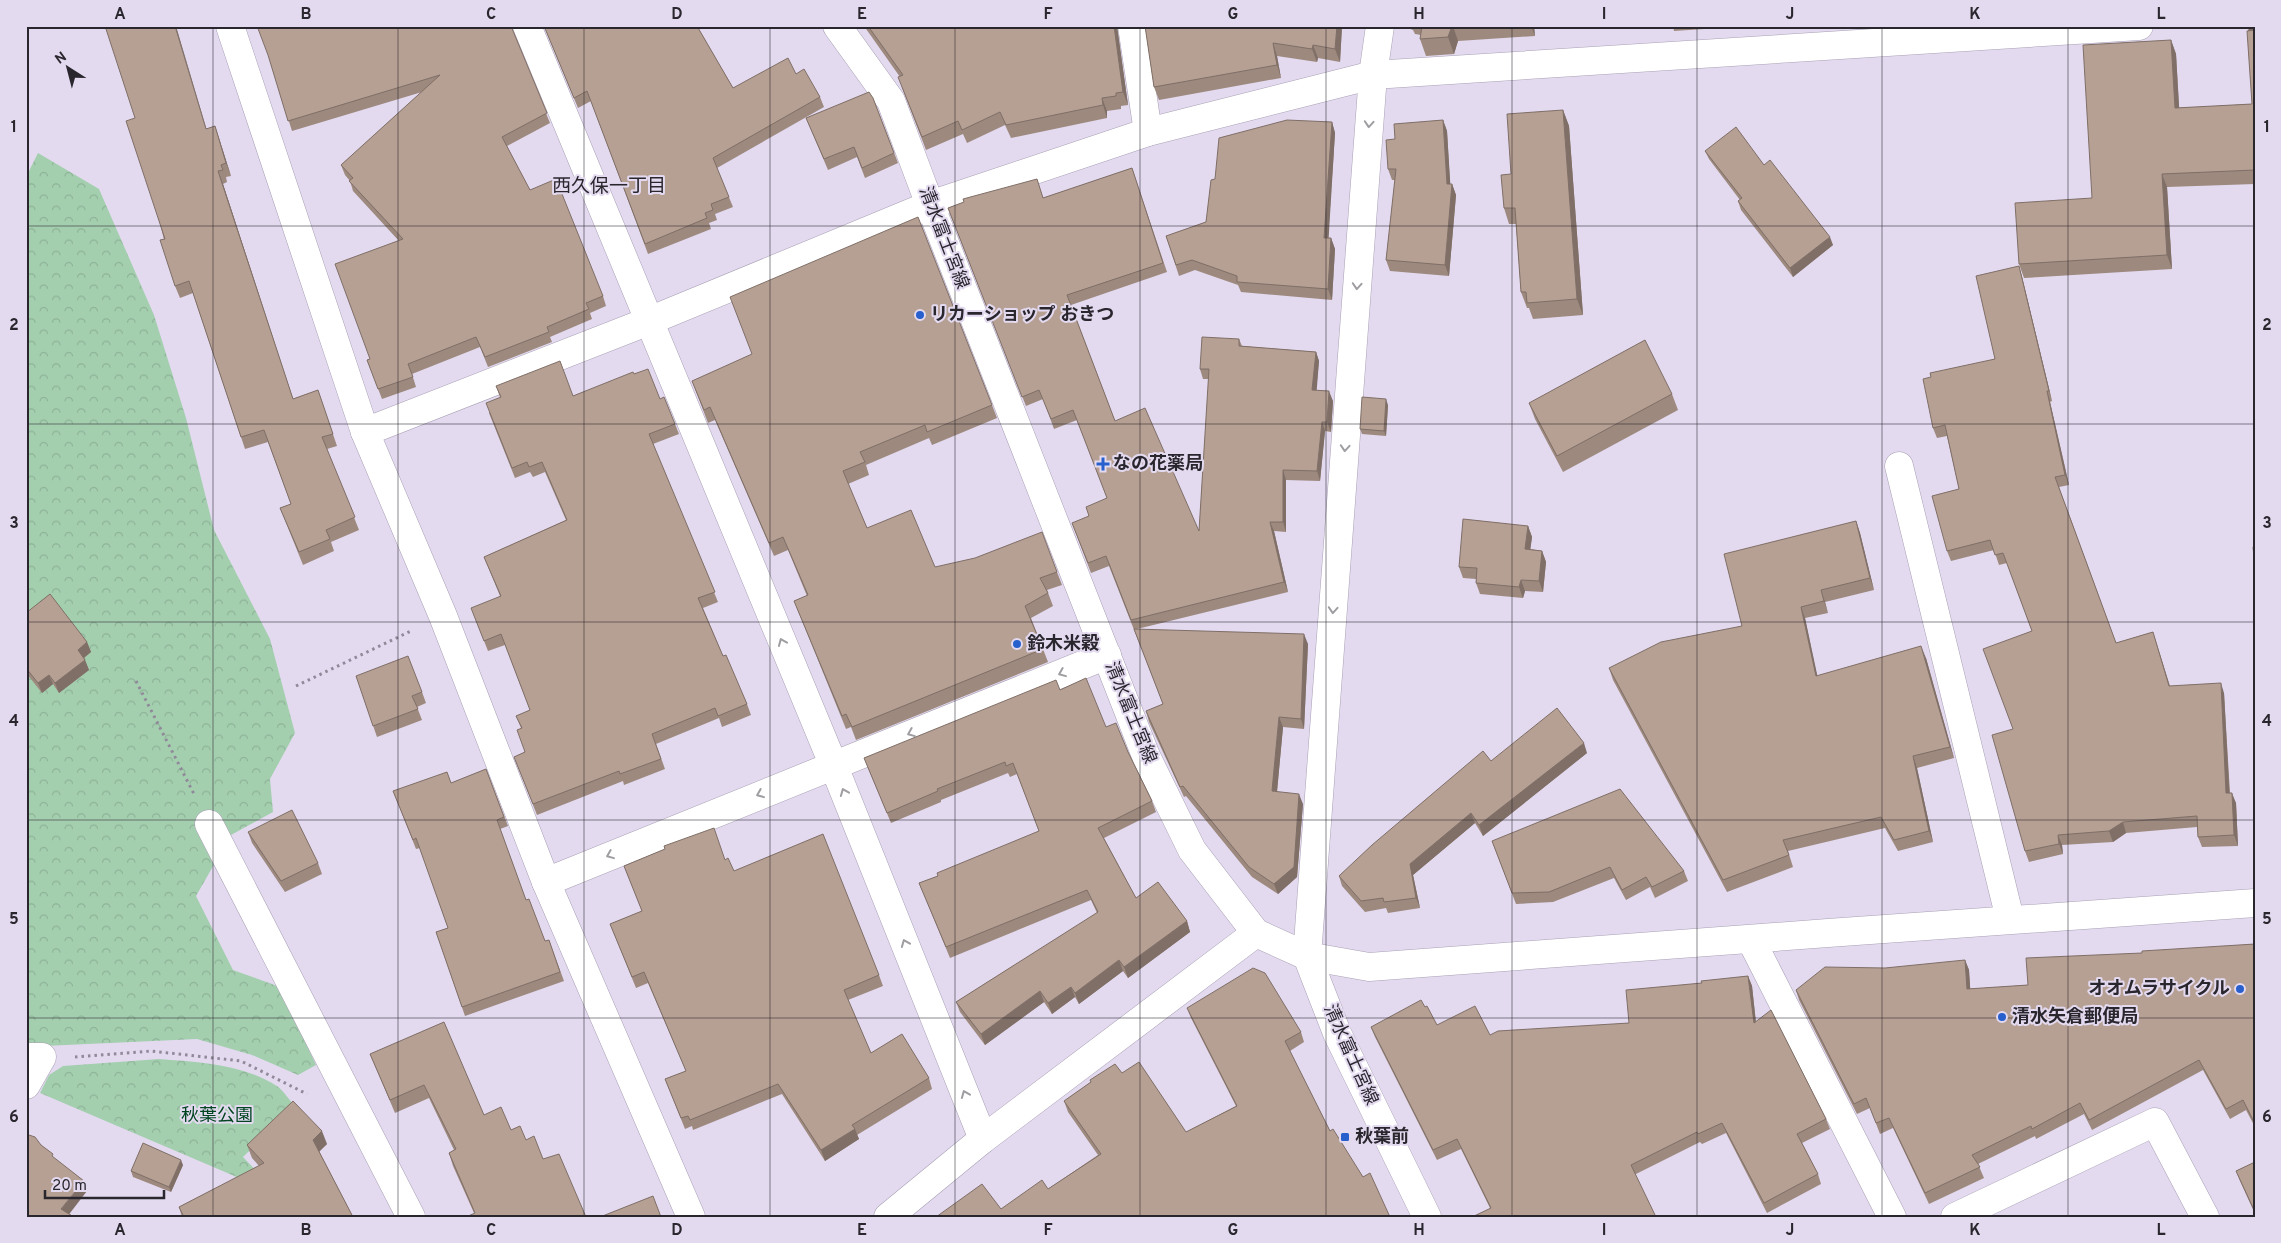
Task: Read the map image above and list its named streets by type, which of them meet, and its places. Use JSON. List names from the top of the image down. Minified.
{"streets":{"street":["清水富士宮線"]},"districts":["西久保一丁目"],"parks":["秋葉公園"],"places":{"other":["リカーショップ おきつ","鈴木米穀","オオムラサイクル","清水矢倉郵便局"],"health":["なの花薬局"],"transit":["秋葉前"]},"scale_bar":"20 m","north":"top left","grid":{"columns":["A","B","C","D","E","F","G","H","I","J","K","L"],"rows":["1","2","3","4","5","6"]}}
